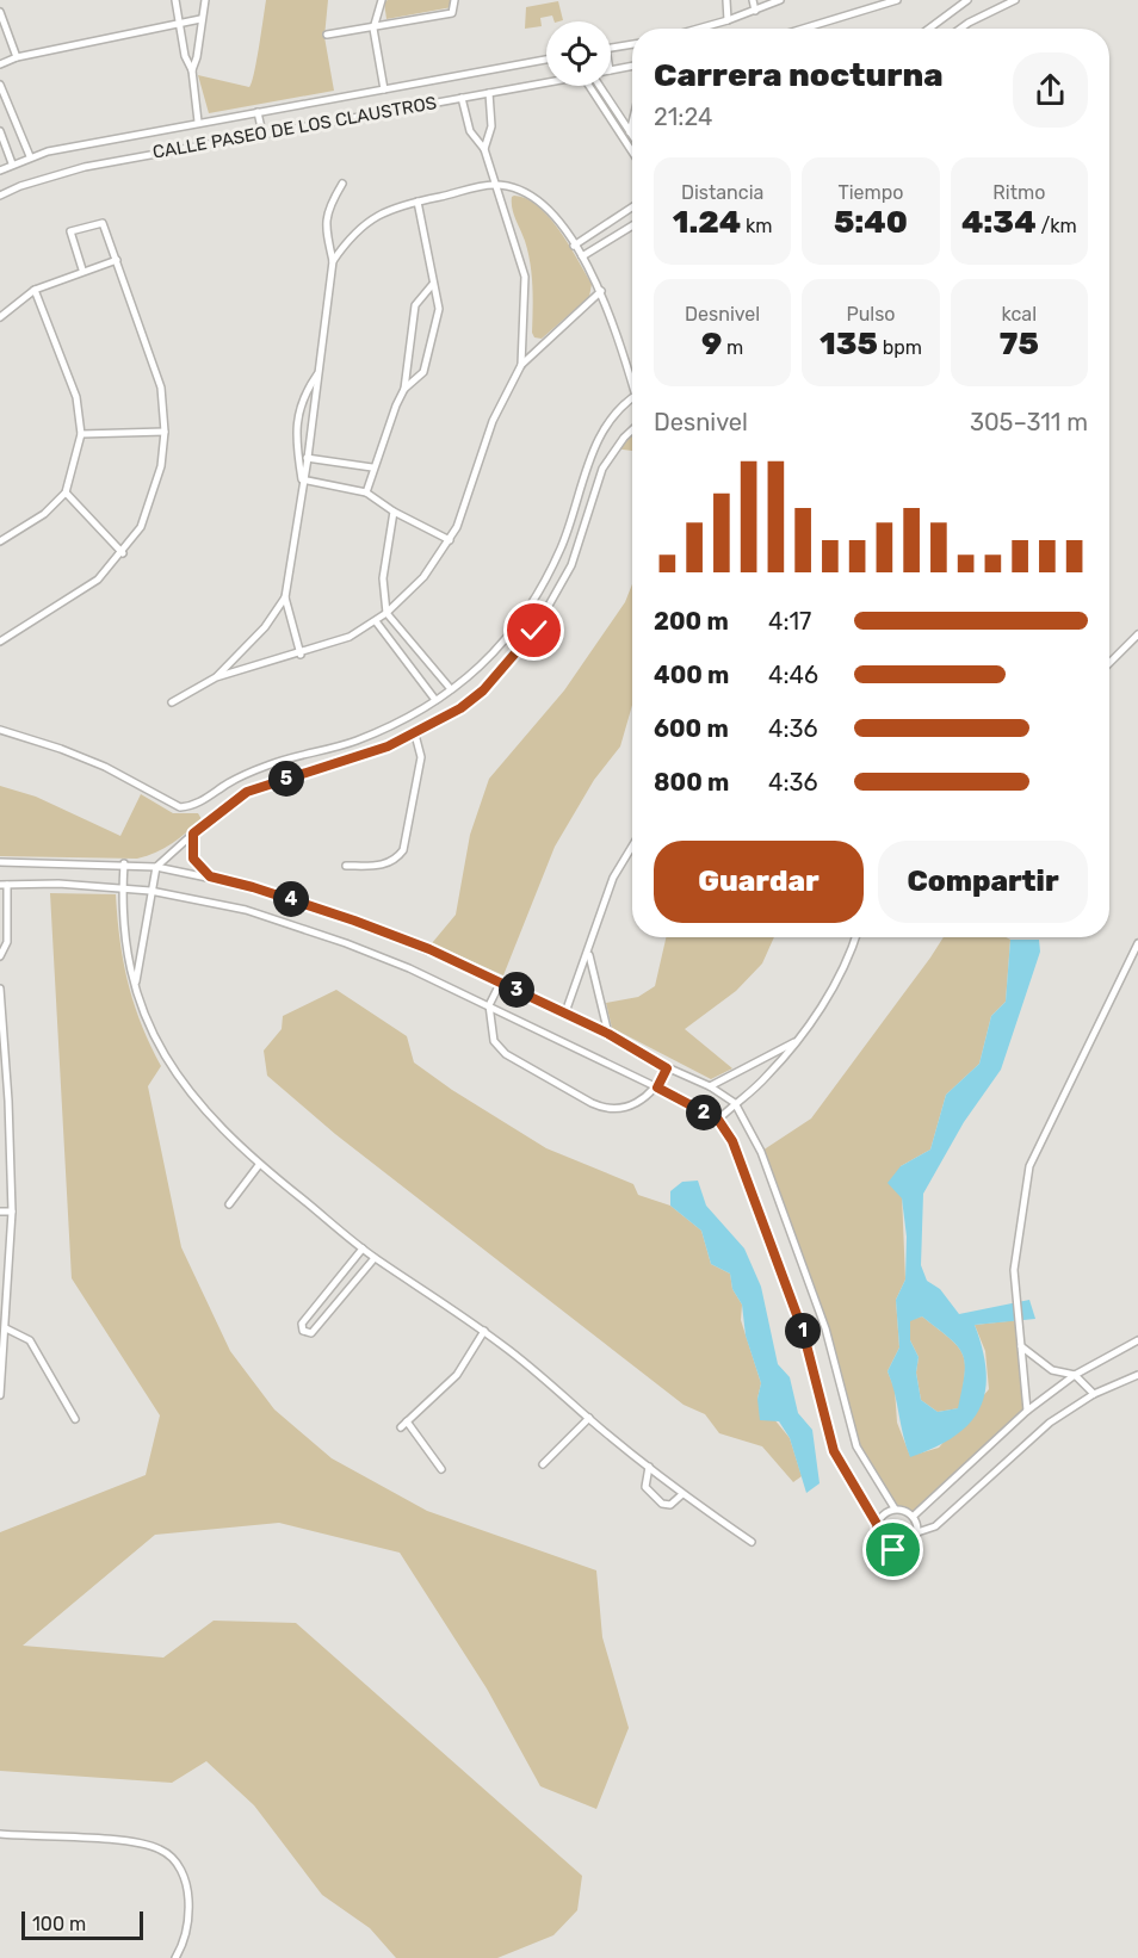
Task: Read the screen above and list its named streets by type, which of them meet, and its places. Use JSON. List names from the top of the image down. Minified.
{"streets":{"street":["CALLE PASEO DE LOS CLAUSTROS"]},"scale_bar":"100 m","page":{"heading":["Carrera nocturna","21:24"],"stats":[["Distancia","1.24 km"],["Tiempo","5:40"],["Ritmo","4:34 /km"],["Desnivel","9 m"],["Pulso","135 bpm"],["kcal","75"]],"chart":["Desnivel","305–311 m"],"list":[{"name":"200 m","note":"4:17"},{"name":"400 m","note":"4:46"},{"name":"600 m","note":"4:36"},{"name":"800 m","note":"4:36"}],"pins":["5","4","3","2","1"],"buttons":["Guardar","Compartir"],"scale":"100 m"}}
